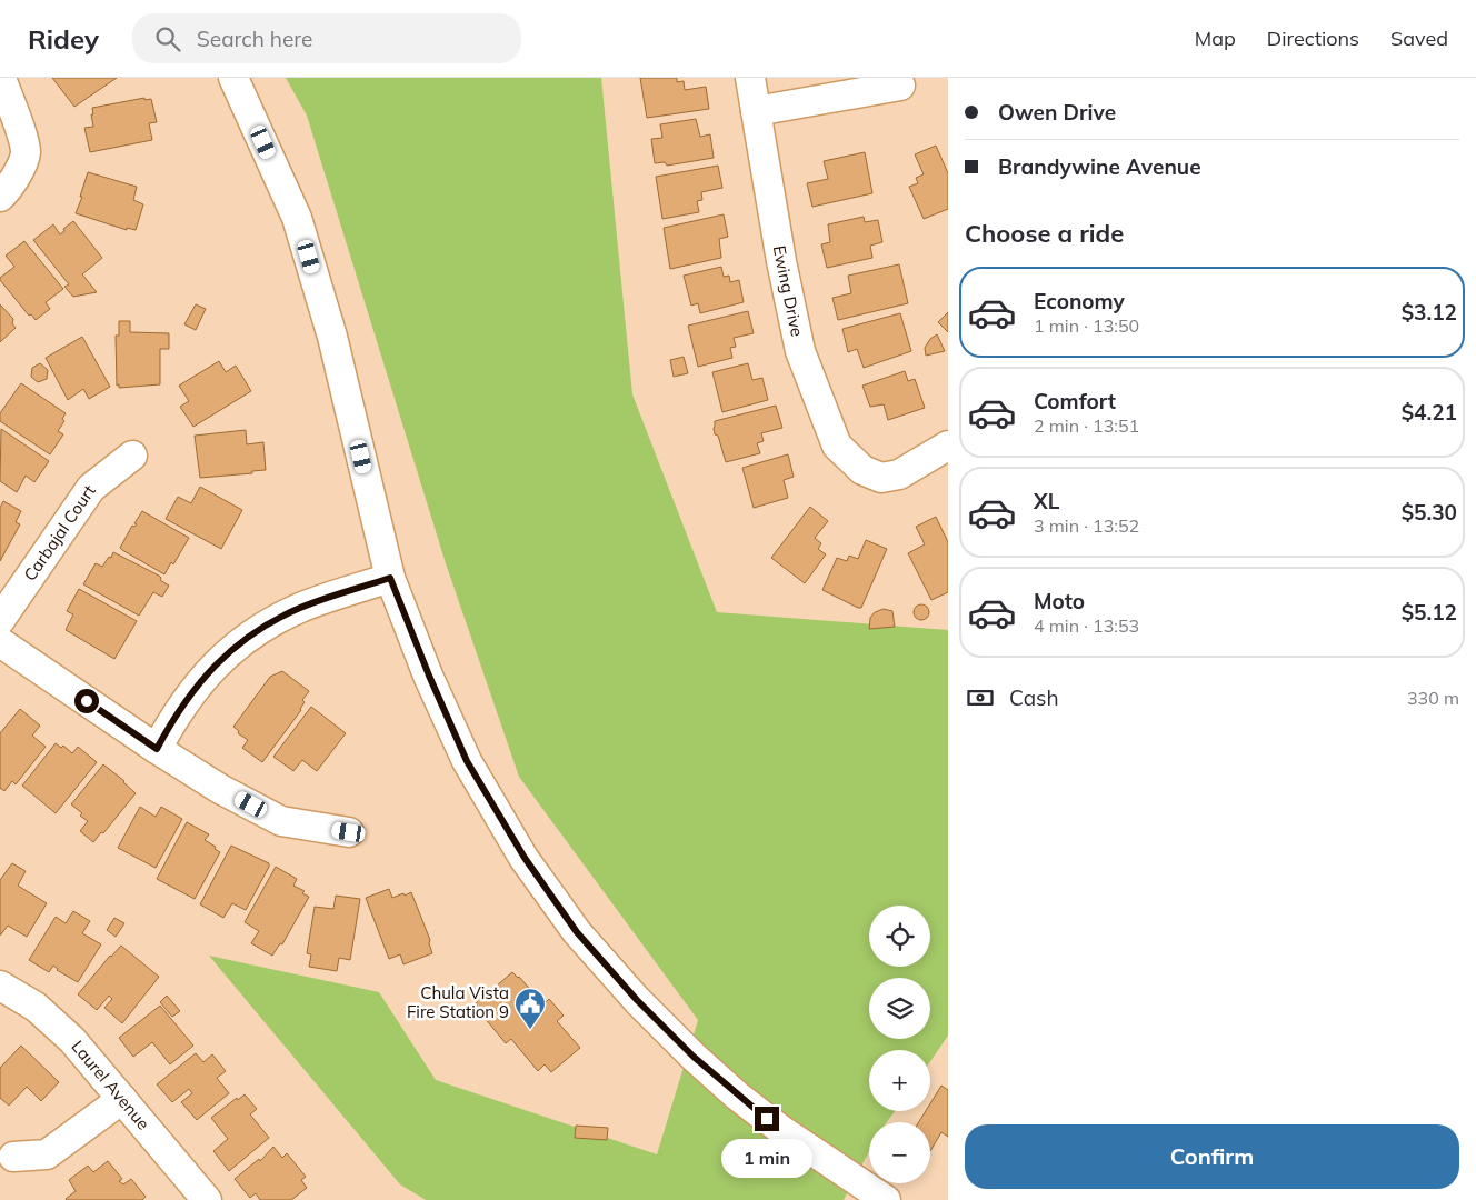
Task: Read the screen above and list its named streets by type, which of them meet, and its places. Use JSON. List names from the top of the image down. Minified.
{"streets":{"street":["Ewing Drive","Carbajal Court","Laurel Avenue"]},"places":{"public building":["Chula Vista Fire Station 9"]},"page":{"header":"Ridey","search":"Search here","nav":["Map","Directions","Saved"],"banner":["Owen Drive","Brandywine Avenue"],"heading":"Choose a ride","list":[{"name":"Economy","note":"1 min · 13:50","value":"$3.12"},{"name":"Comfort","note":"2 min · 13:51","value":"$4.21"},{"name":"XL","note":"3 min · 13:52","value":"$5.30"},{"name":"Moto","note":"4 min · 13:53","value":"$5.12"}],"pay":["Cash","330 m"],"map_buttons":["+","−"],"buttons":"Confirm","bubble":"1 min"}}
